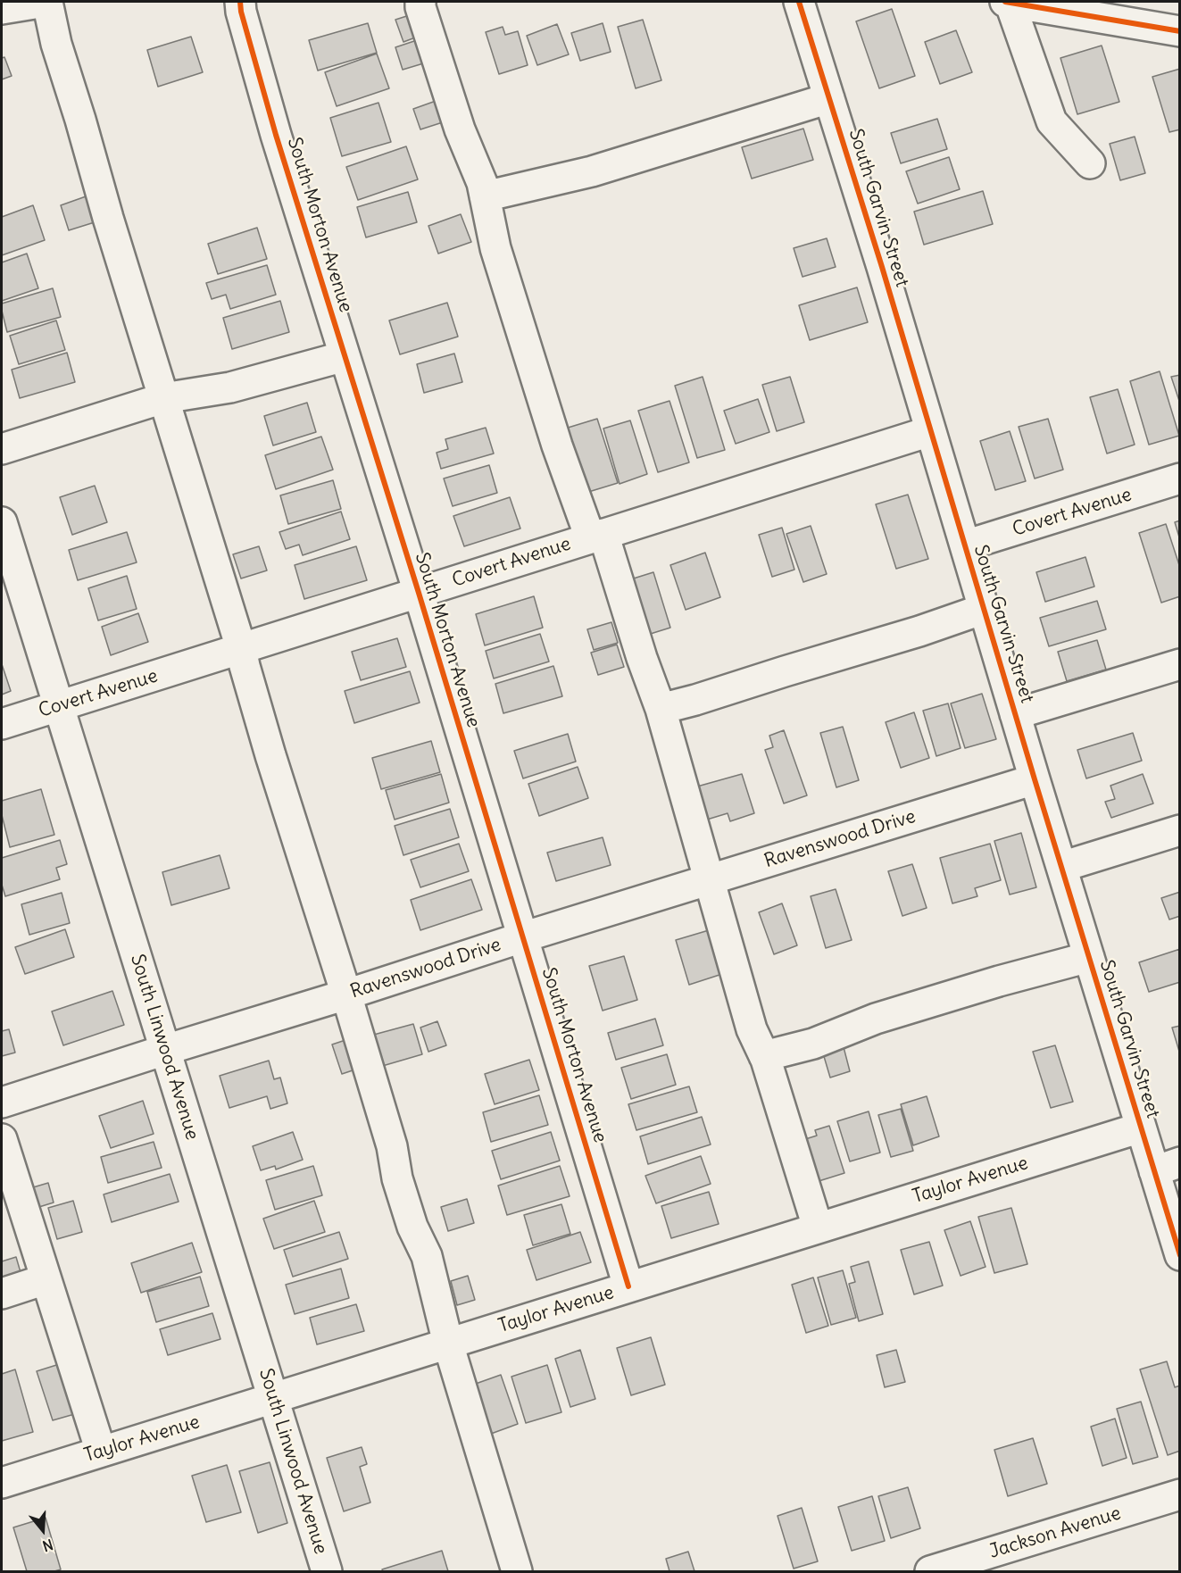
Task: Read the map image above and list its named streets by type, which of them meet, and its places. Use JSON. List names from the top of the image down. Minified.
{"streets":{"street":["South Garvin Street","South Morton Avenue","Covert Avenue","Ravenswood Drive","South Linwood Avenue","Taylor Avenue","Jackson Avenue"]},"crossings":[["South Garvin Street","Covert Avenue"],["South Garvin Street","Ravenswood Drive"],["South Garvin Street","Taylor Avenue"],["South Morton Avenue","Covert Avenue"],["South Morton Avenue","Ravenswood Drive"],["South Morton Avenue","Taylor Avenue"],["Covert Avenue","South Linwood Avenue"],["Ravenswood Drive","South Linwood Avenue"],["South Linwood Avenue","Taylor Avenue"]],"north":"bottom"}
